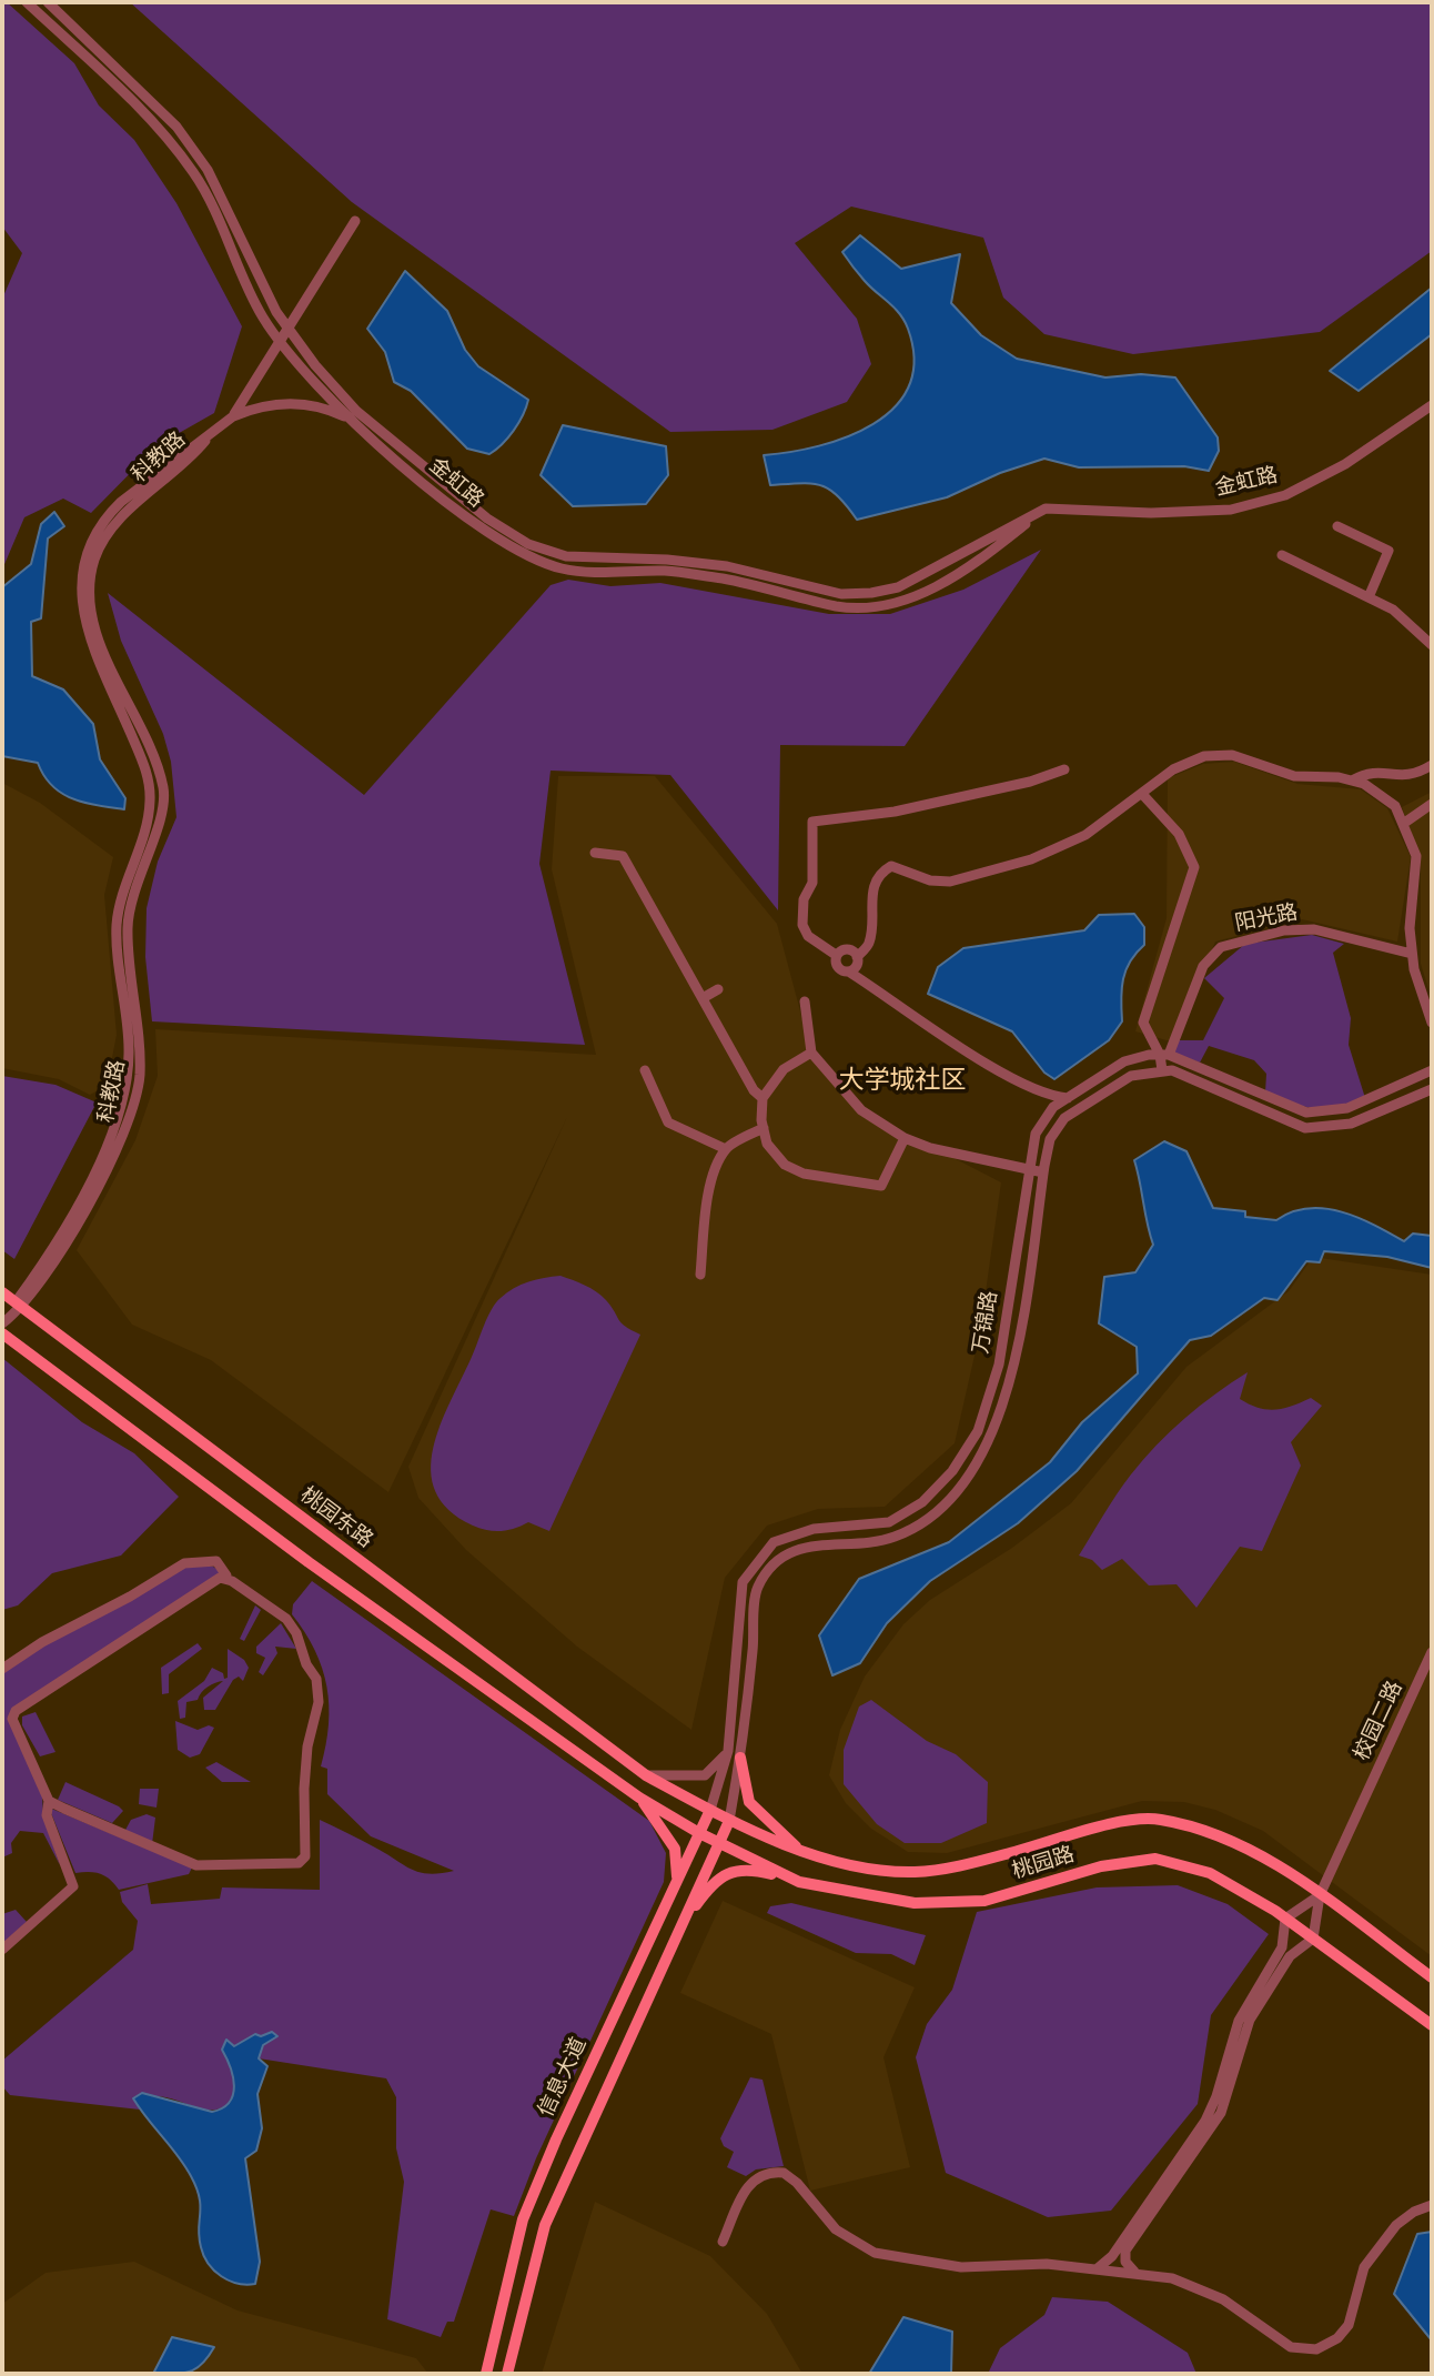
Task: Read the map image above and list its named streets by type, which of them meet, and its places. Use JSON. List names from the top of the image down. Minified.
{"streets":{"main road":["桃园东路","桃园路","信息大道"],"street":["科教路","金虹路","阳光路","万锦路","校园二路"]},"crossings":[["科教路","桃园东路"],["阳光路","万锦路"],["万锦路","桃园路"],["万锦路","信息大道"],["桃园东路","桃园路"],["校园二路","桃园路"],["桃园路","信息大道"]],"districts":["大学城社区"]}
